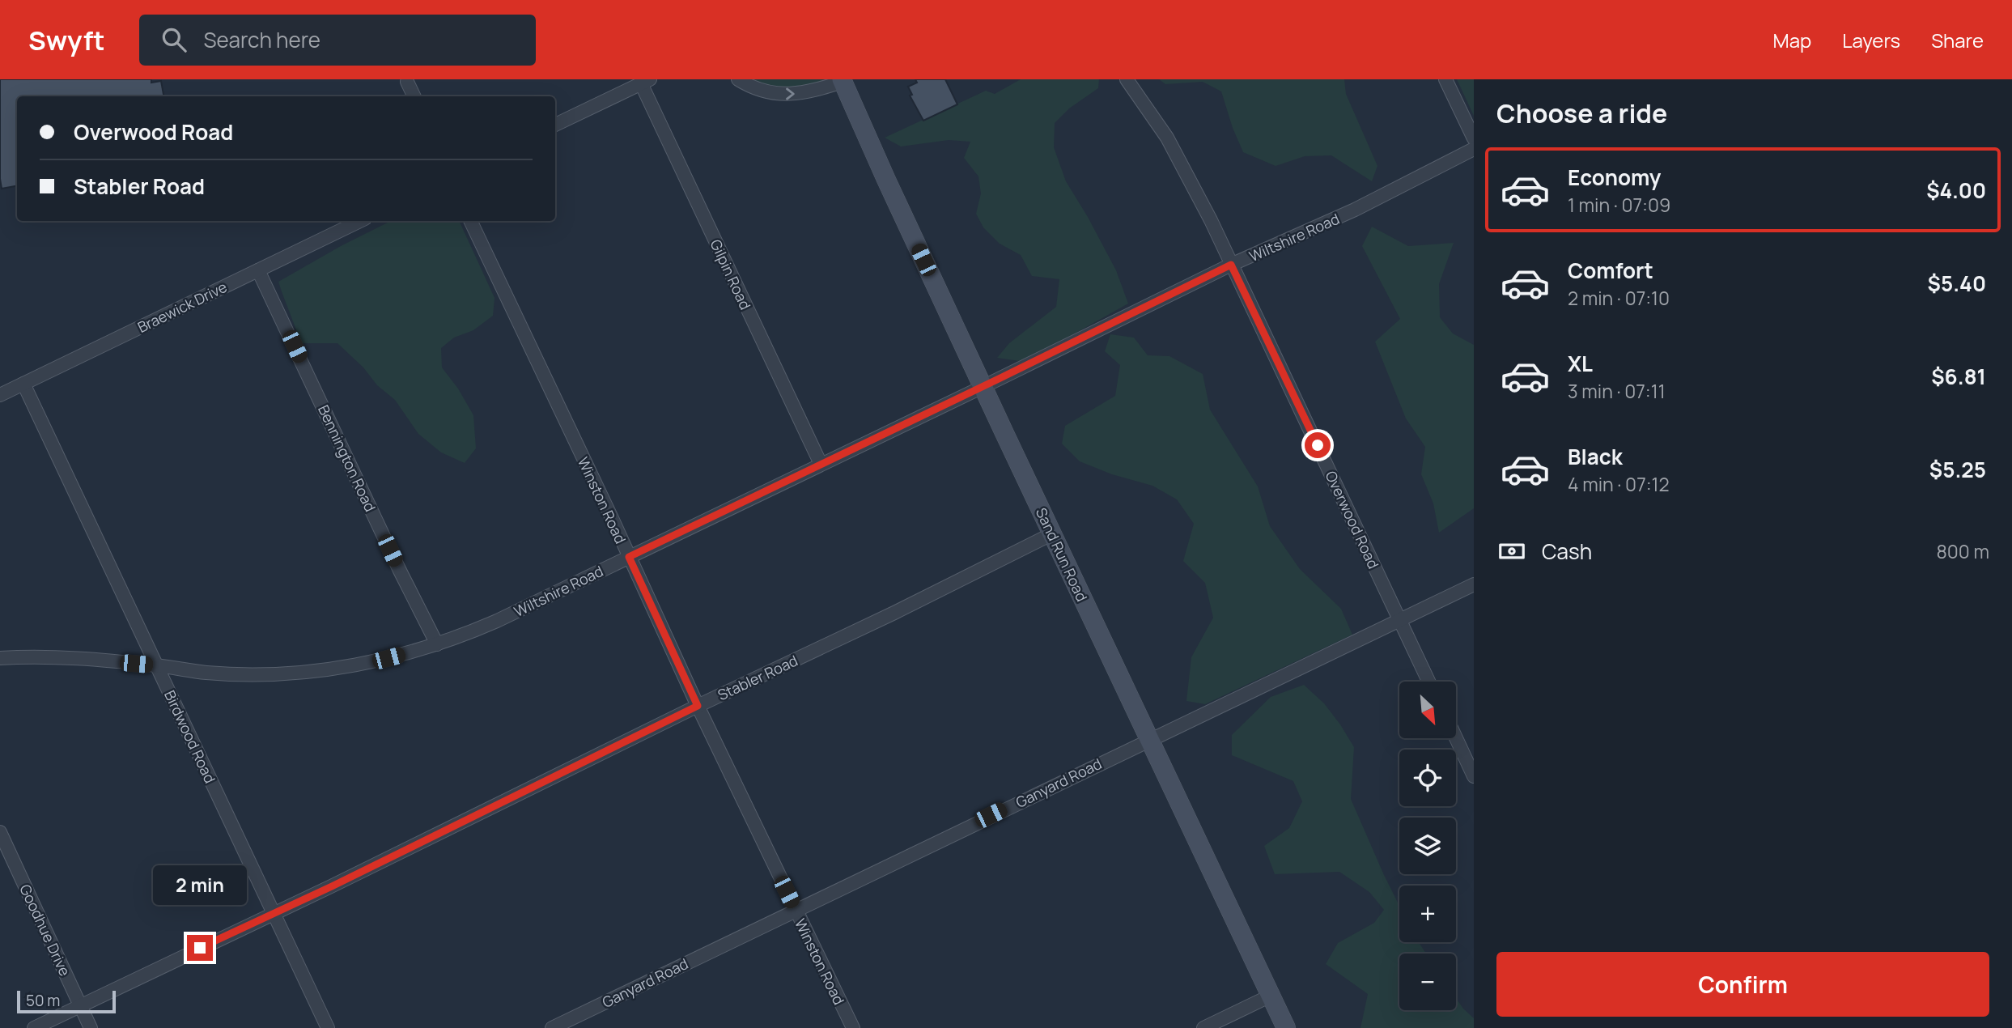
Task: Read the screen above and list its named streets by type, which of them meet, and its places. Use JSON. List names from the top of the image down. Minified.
{"streets":{"street":["Wiltshire Road","Gilpin Road","Braewick Drive","Bennington Road","Winston Road","Overwood Road","Sand Run Road","Stabler Road","Birdwood Road","Ganyard Road","Goodhue Drive"]},"crossings":[["Wiltshire Road","Gilpin Road"],["Wiltshire Road","Bennington Road"],["Wiltshire Road","Winston Road"],["Wiltshire Road","Overwood Road"],["Wiltshire Road","Sand Run Road"],["Wiltshire Road","Birdwood Road"],["Braewick Drive","Bennington Road"],["Braewick Drive","Birdwood Road"],["Winston Road","Stabler Road"],["Winston Road","Ganyard Road"],["Overwood Road","Ganyard Road"],["Sand Run Road","Stabler Road"],["Sand Run Road","Ganyard Road"],["Stabler Road","Birdwood Road"],["Stabler Road","Goodhue Drive"]],"scale_bar":"50 m","north":"bottom right","page":{"header":"Swyft","search":"Search here","nav":["Map","Layers","Share"],"heading":"Choose a ride","banner":["Overwood Road","Stabler Road"],"list":[{"name":"Economy","note":"1 min · 07:09","value":"$4.00"},{"name":"Comfort","note":"2 min · 07:10","value":"$5.40"},{"name":"XL","note":"3 min · 07:11","value":"$6.81"},{"name":"Black","note":"4 min · 07:12","value":"$5.25"}],"pay":["Cash","800 m"],"map_buttons":["+","−"],"bubble":"2 min","buttons":"Confirm","scale":"50 m"}}
